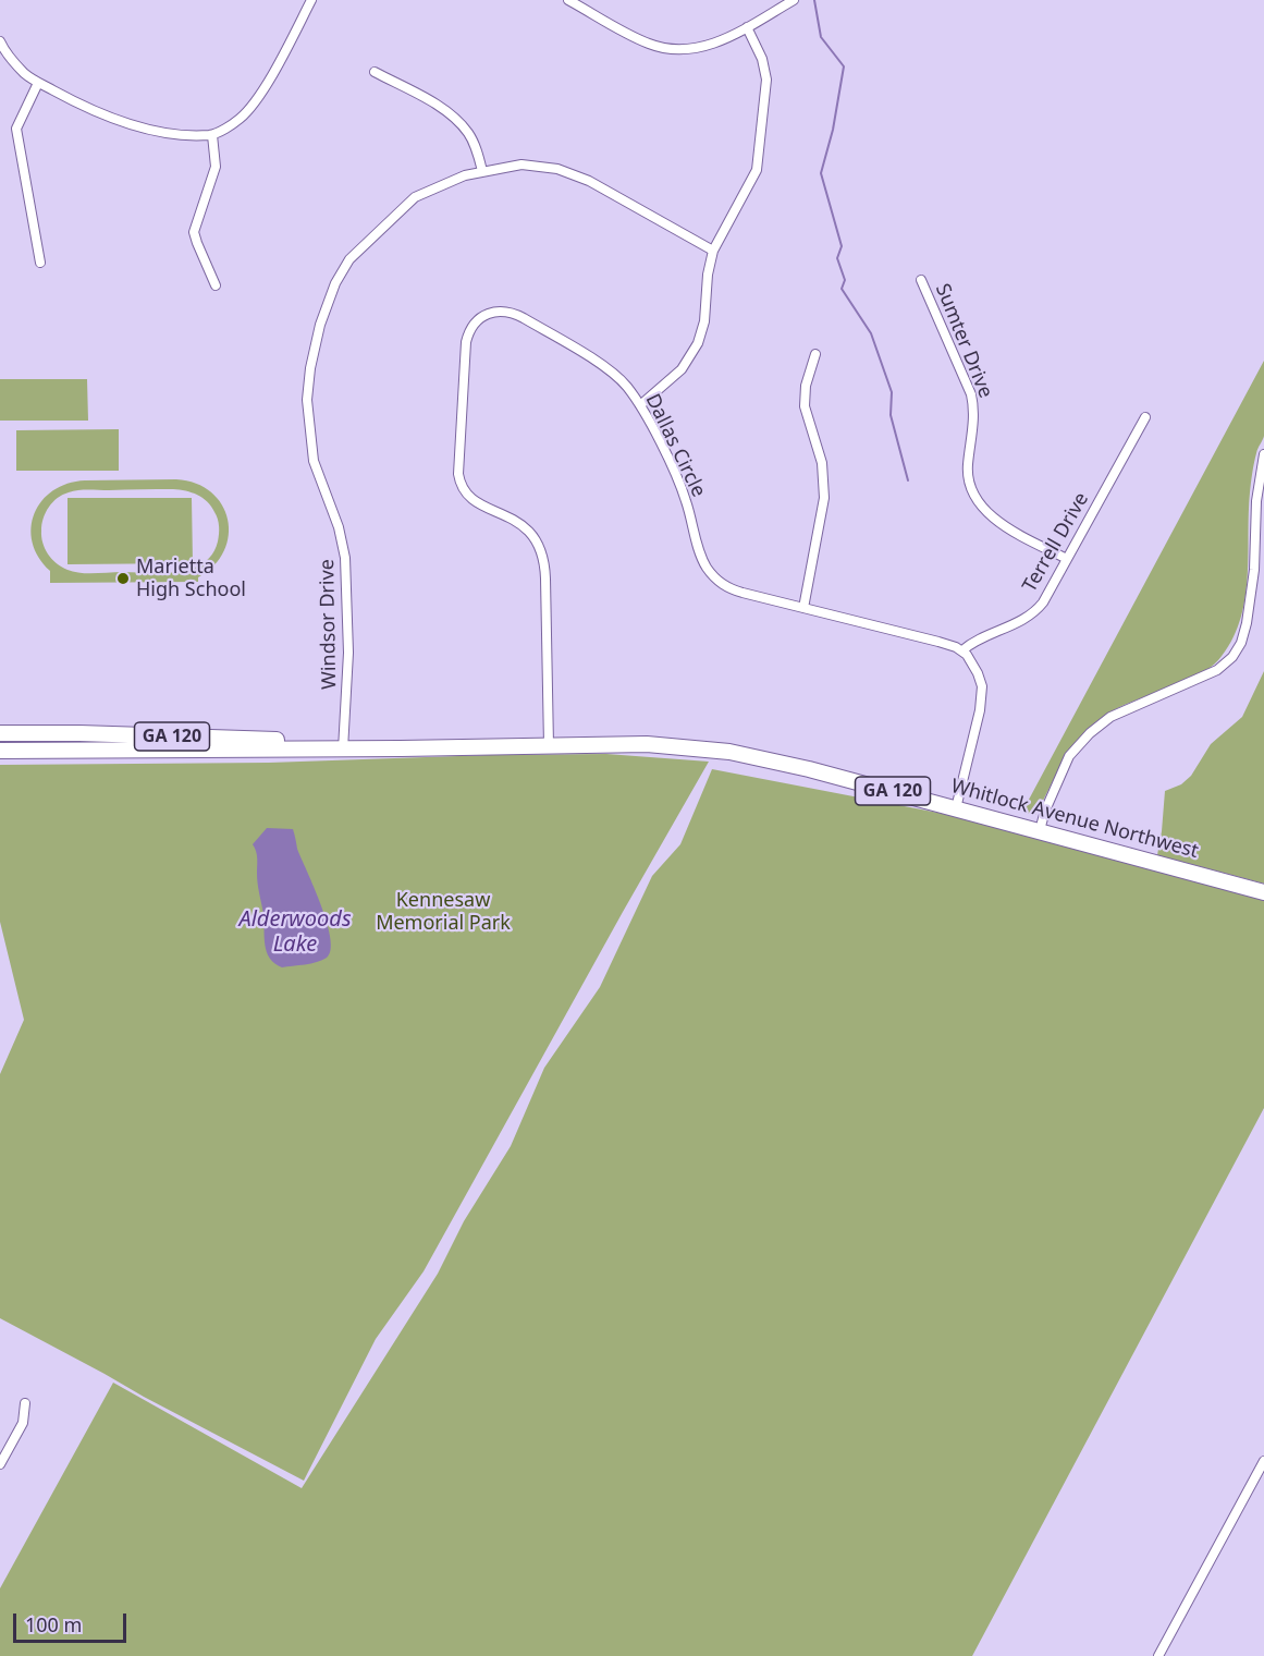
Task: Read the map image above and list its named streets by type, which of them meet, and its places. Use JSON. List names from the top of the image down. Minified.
{"streets":{"highway":["GA 120","Whitlock Avenue Northwest"],"street":["Sumter Drive","Dallas Circle","Terrell Drive","Windsor Drive"]},"crossings":[["Sumter Drive","Terrell Drive"],["Dallas Circle","Terrell Drive"],["Dallas Circle","Whitlock Avenue Northwest"],["Windsor Drive","Whitlock Avenue Northwest"]],"water":["Alderwoods Lake"],"parks":["Kennesaw Memorial Park"],"places":["Marietta High School"],"scale_bar":"100 m"}
